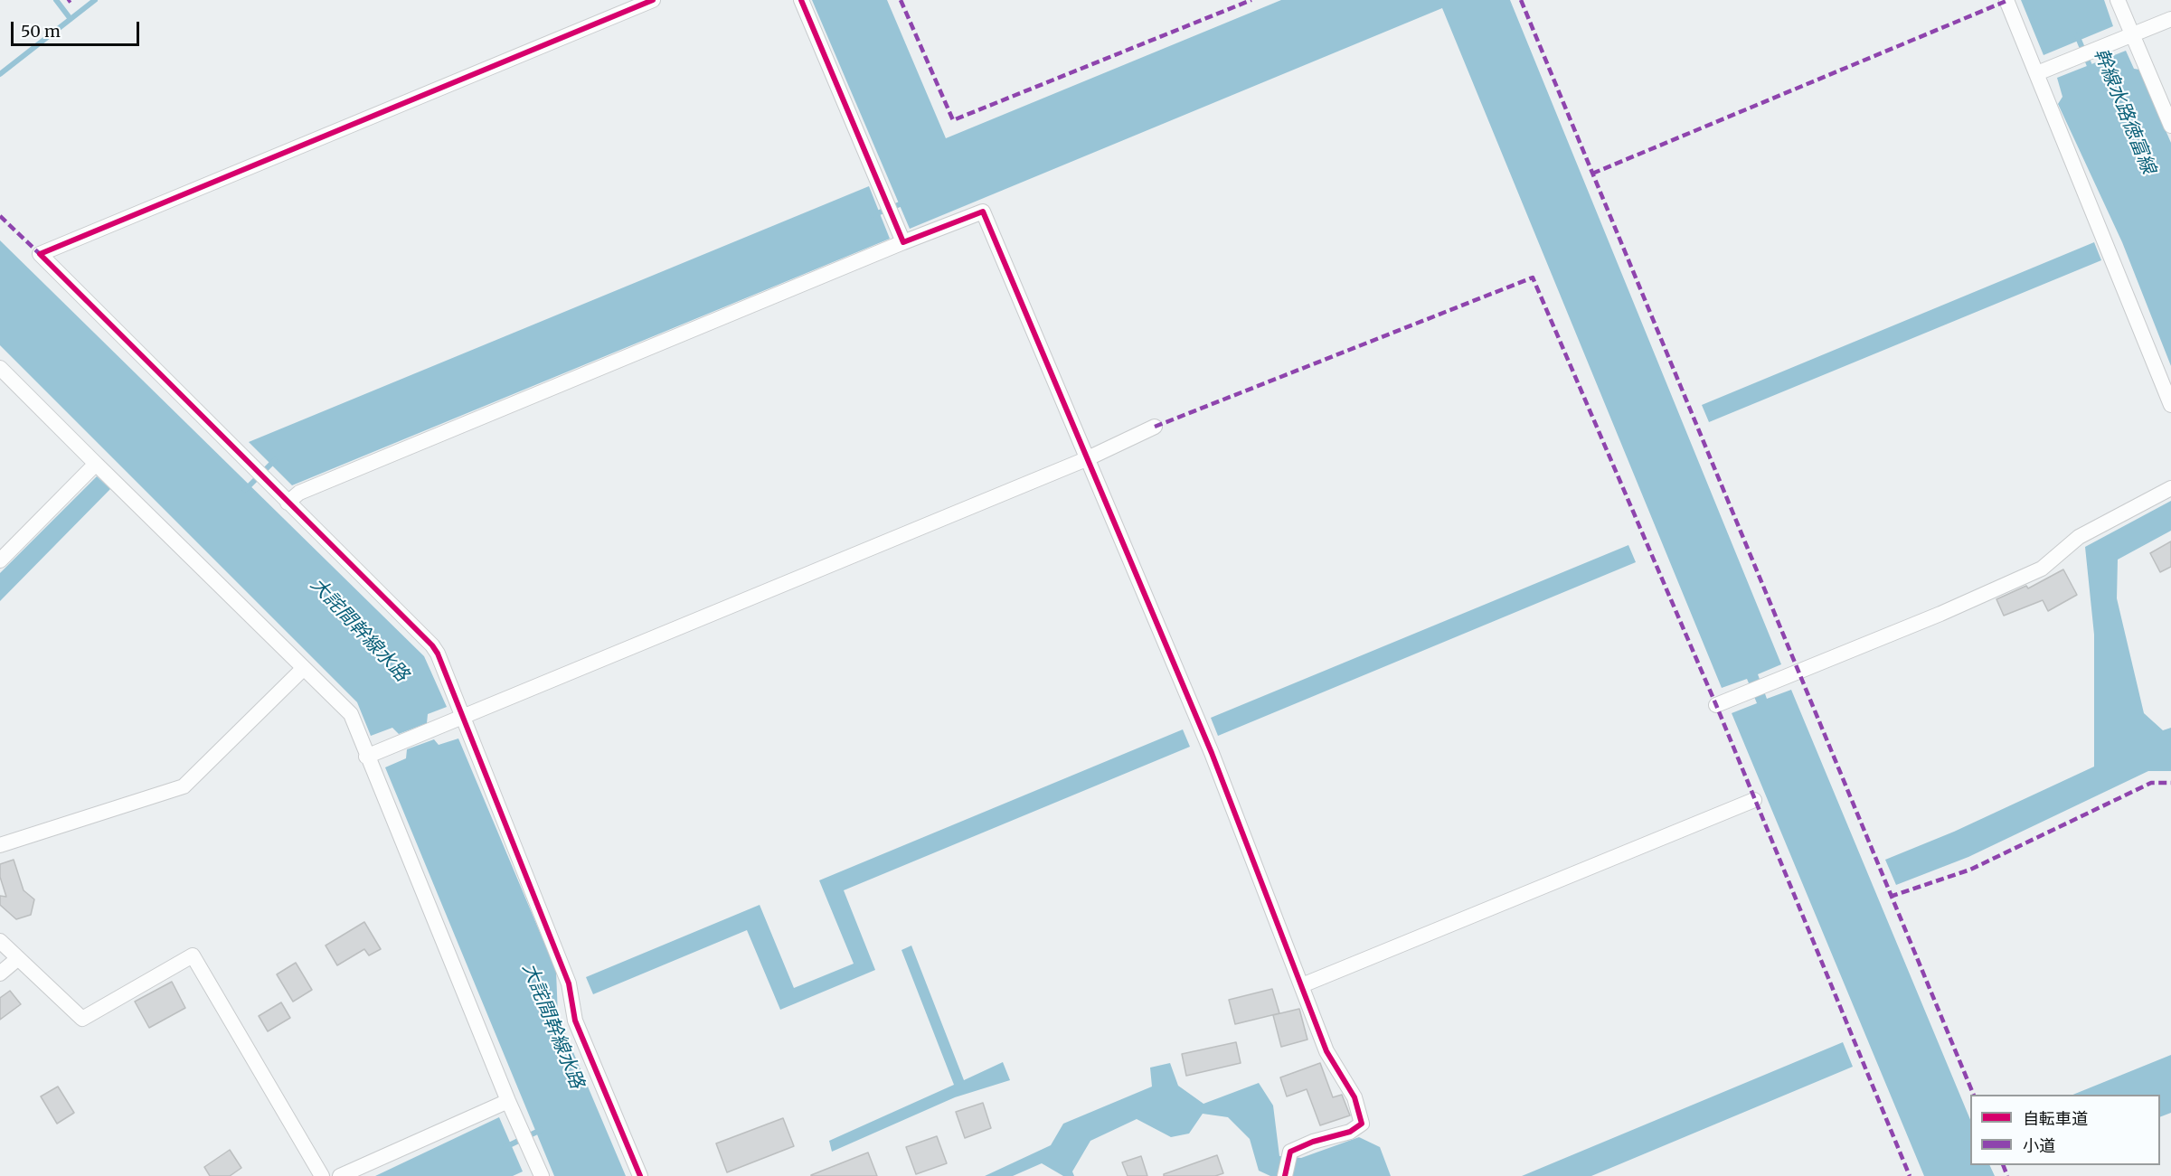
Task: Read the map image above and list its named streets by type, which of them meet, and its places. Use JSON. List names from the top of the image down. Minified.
{"water":["幹線水路徳富線","大詫間幹線水路"],"legend":["自転車道","小道"],"scale_bar":"50 m"}
